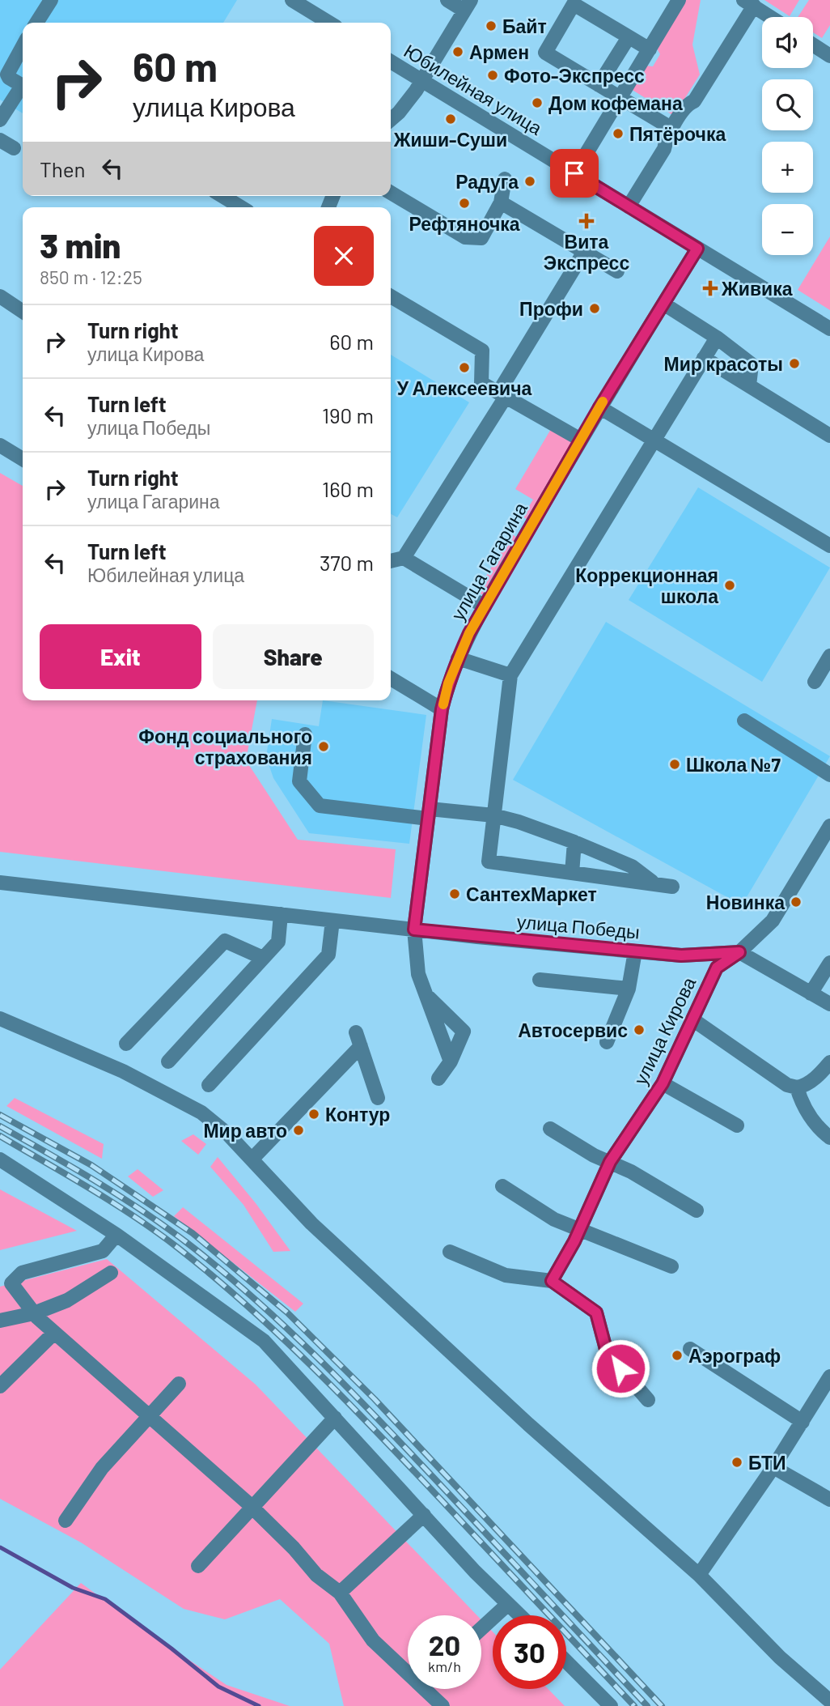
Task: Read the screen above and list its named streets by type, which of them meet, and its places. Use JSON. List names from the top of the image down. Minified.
{"streets":{"street":["Юбилейная улица","улица Гагарина","улица Победы","улица Кирова"]},"crossings":[["Юбилейная улица","улица Гагарина"],["улица Гагарина","улица Победы"],["улица Победы","улица Кирова"]],"places":{"other":["Байт","Армен","Фото-Экспресс","Дом кофемана","Жиши-Суши","Пятёрочка","Радуга","Рефтяночка","Профи","Мир красоты","У Алексеевича","Коррекционная школа","Фонд социального страхования","Школа №7","СантехМаркет","Новинка","Автосервис","Контур","Мир авто","Аэрограф","БТИ"],"health":["Вита Экспресс","Живика"]},"page":{"map_buttons":["+","−"],"turn":["60 m","улица Кирова"],"then":"Then","heading":["3 min","850 m · 12:25"],"list":[{"name":"Turn right","note":"улица Кирова","value":"60 m"},{"name":"Turn left","note":"улица Победы","value":"190 m"},{"name":"Turn right","note":"улица Гагарина","value":"160 m"},{"name":"Turn left","note":"Юбилейная улица","value":"370 m"}],"buttons":["Exit","Share"],"speed":"20 km/h","limit":"30"}}
